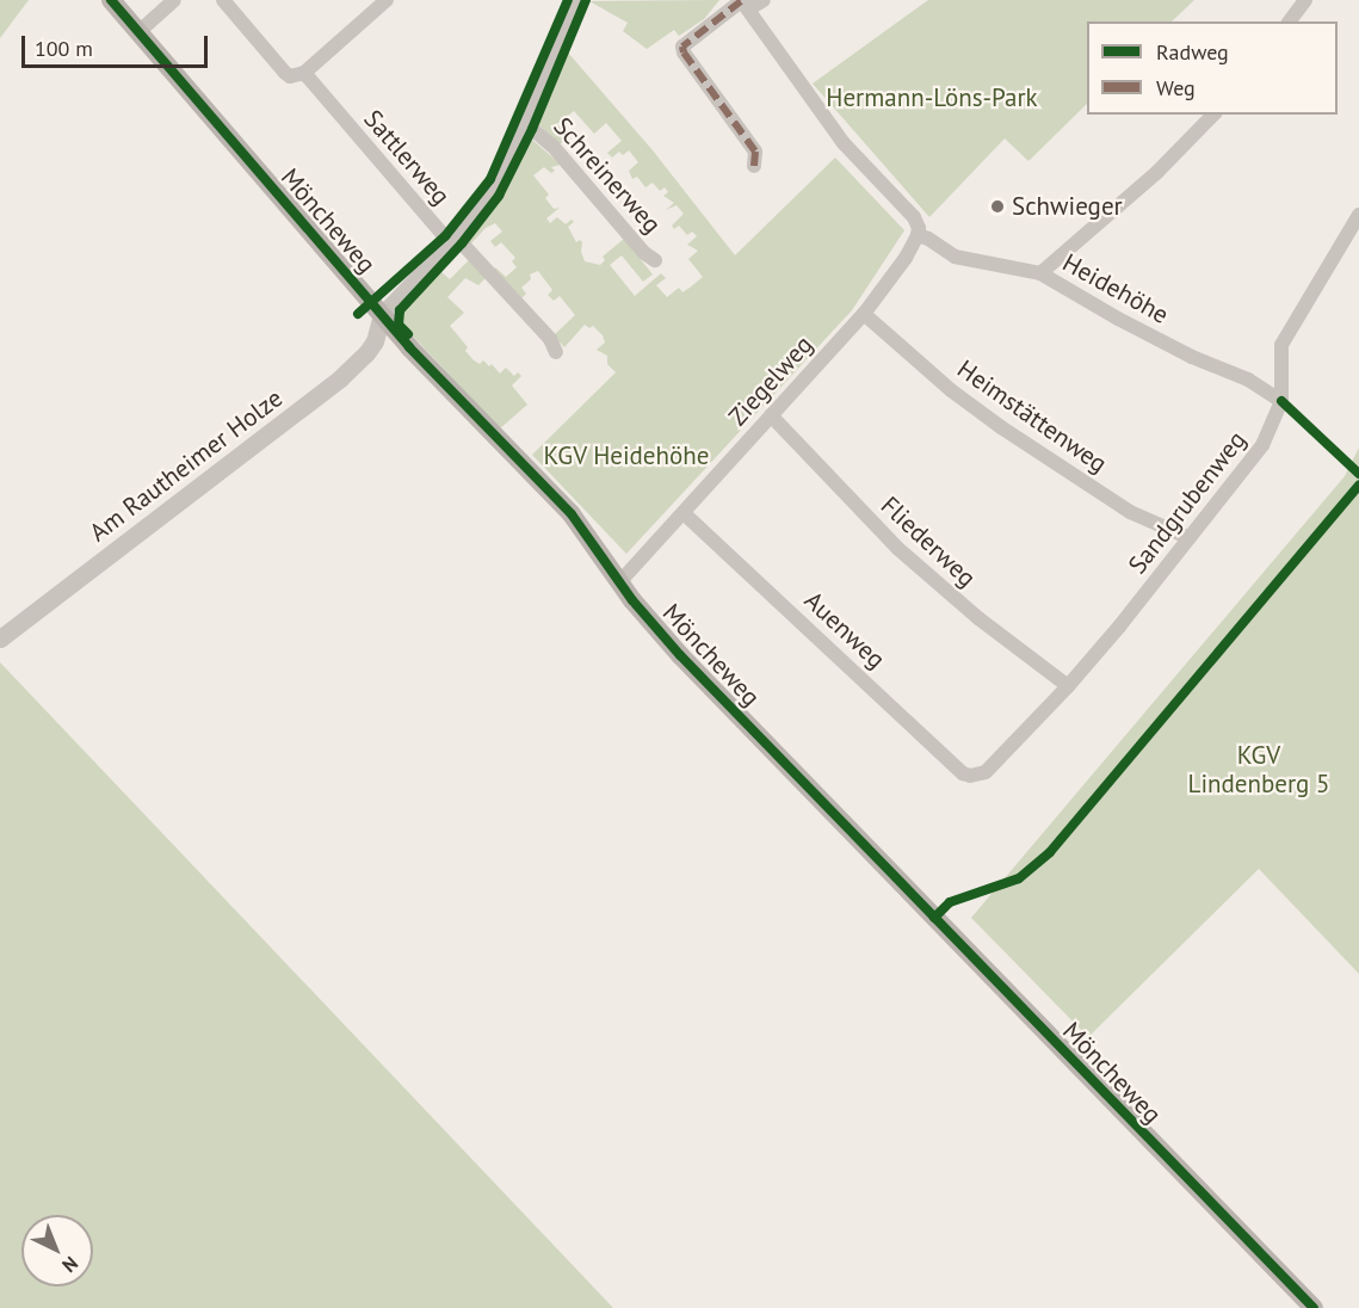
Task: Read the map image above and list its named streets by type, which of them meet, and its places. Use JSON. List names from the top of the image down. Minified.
{"streets":{"main road":["Möncheweg"],"street":["Sattlerweg","Schreinerweg","Heidehöhe","Ziegelweg","Heimstättenweg","Am Rautheimer Holze","Sandgrubenweg","Fliederweg","Auenweg"]},"crossings":[["Möncheweg","Ziegelweg"],["Möncheweg","Am Rautheimer Holze"],["Heidehöhe","Ziegelweg"],["Heidehöhe","Sandgrubenweg"],["Ziegelweg","Heimstättenweg"],["Ziegelweg","Fliederweg"],["Ziegelweg","Auenweg"],["Heimstättenweg","Sandgrubenweg"],["Sandgrubenweg","Fliederweg"],["Sandgrubenweg","Auenweg"]],"parks":["Hermann-Löns-Park","KGV Heidehöhe","KGV Lindenberg 5"],"places":["Schwieger"],"legend":["Radweg","Weg"],"scale_bar":"100 m","north":"bottom right"}
